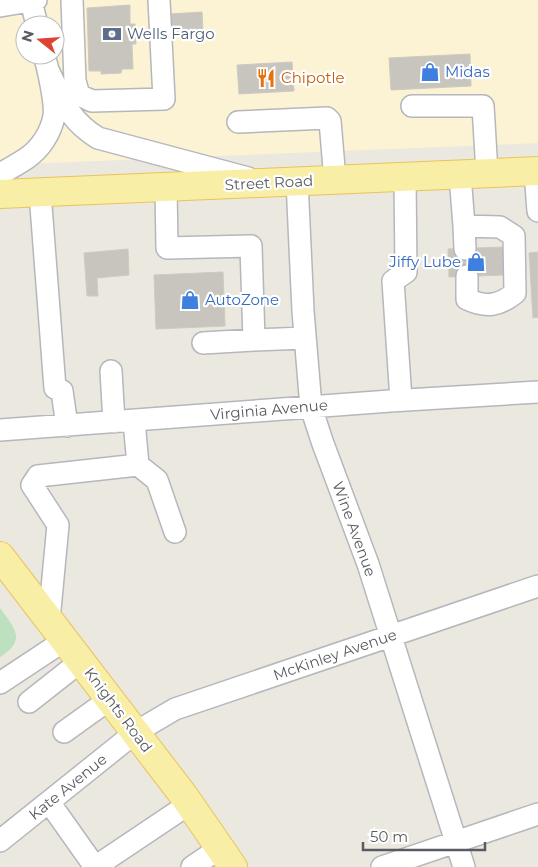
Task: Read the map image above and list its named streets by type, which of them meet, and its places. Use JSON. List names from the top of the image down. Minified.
{"streets":{"main road":["Street Road","Knights Road"],"street":["Virginia Avenue","Wine Avenue","McKinley Avenue","Kate Avenue"]},"crossings":[["Street Road","Wine Avenue"],["Virginia Avenue","Wine Avenue"],["Wine Avenue","McKinley Avenue"],["McKinley Avenue","Knights Road"],["McKinley Avenue","Kate Avenue"],["Knights Road","Kate Avenue"]],"places":{"bank":["Wells Fargo"],"shop":["Midas","Jiffy Lube","AutoZone"],"restaurant":["Chipotle"]},"scale_bar":"50 m","north":"left"}
